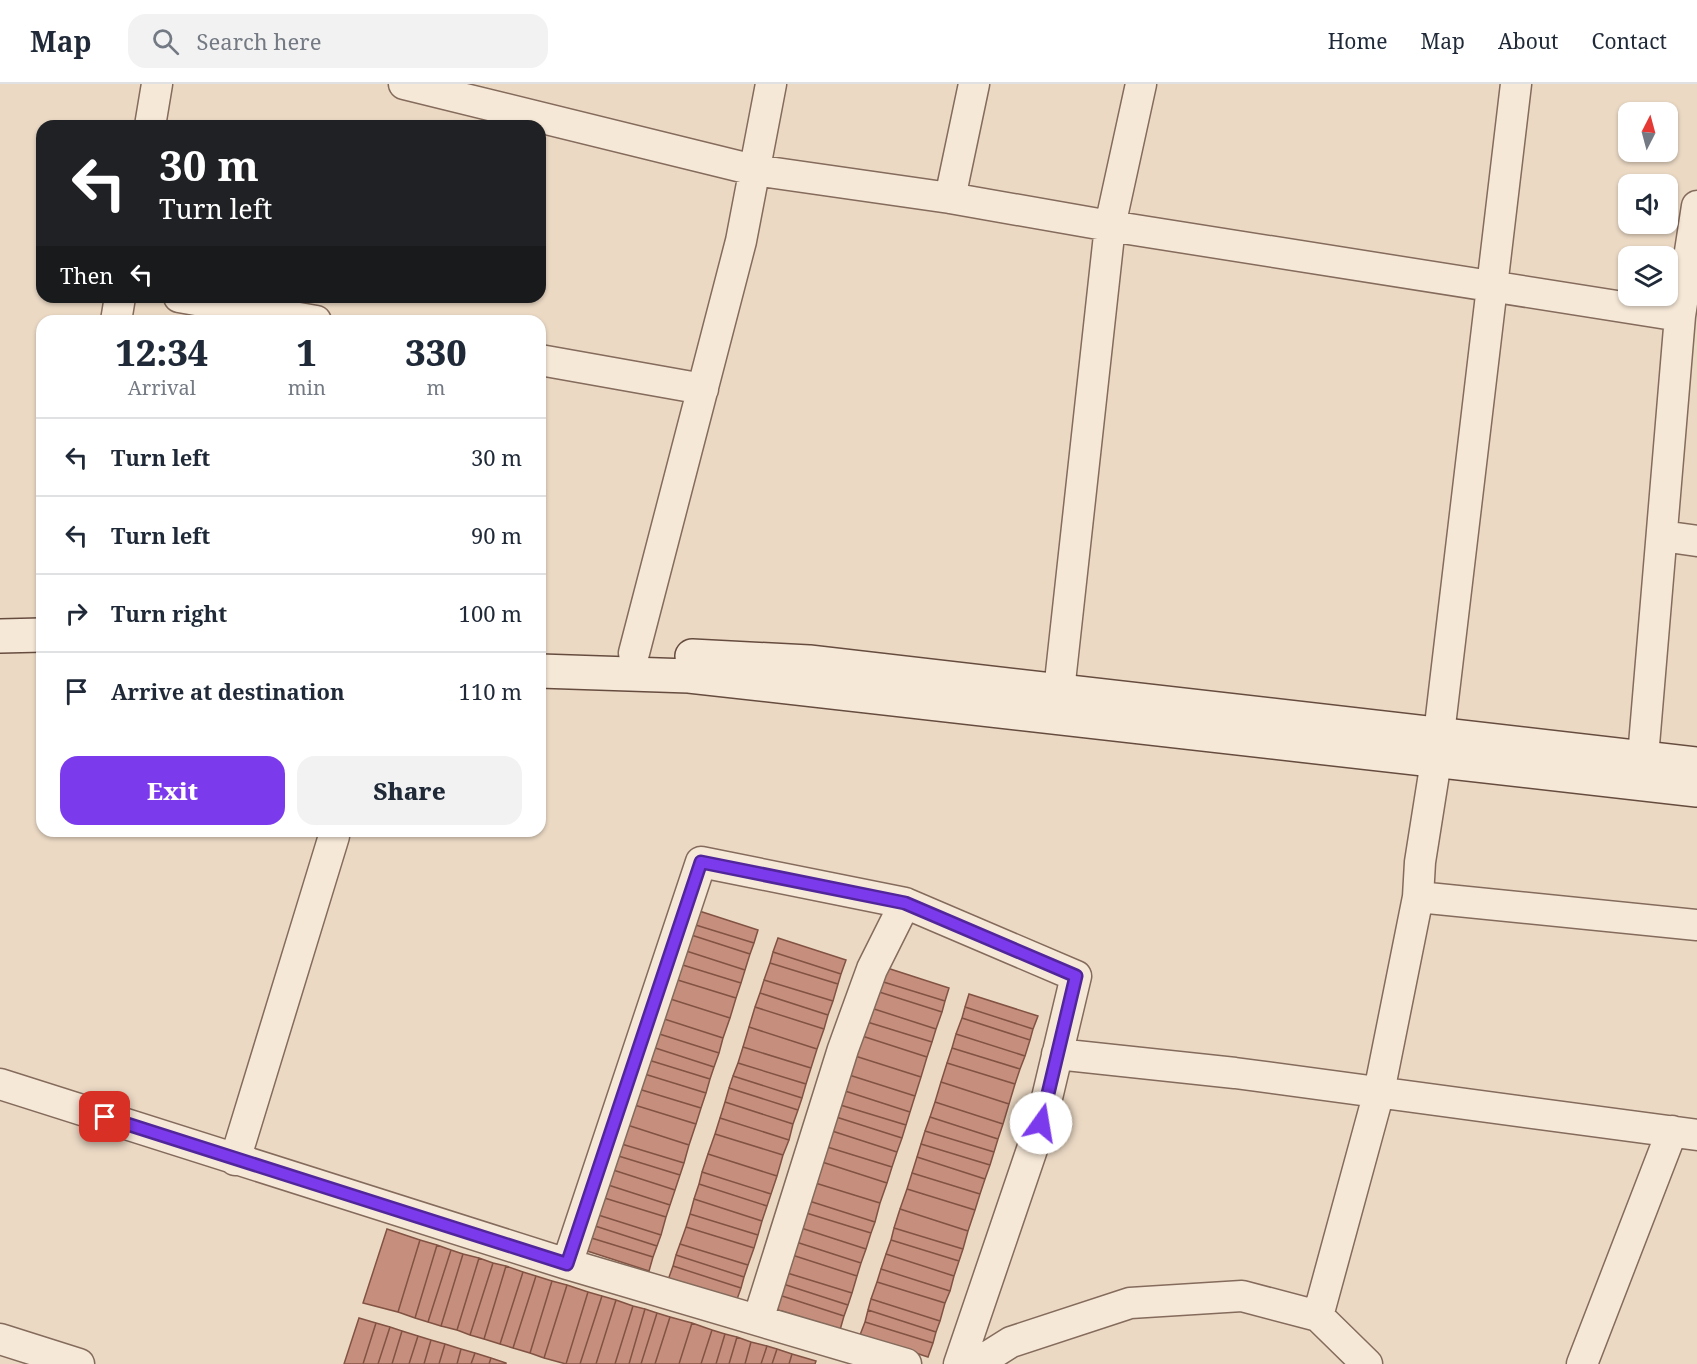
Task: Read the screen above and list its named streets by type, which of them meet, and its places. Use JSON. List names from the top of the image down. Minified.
{"north":"top","page":{"header":"Map","search":"Search here","nav":["Home","Map","About","Contact"],"turn":["30 m","Turn left"],"then":"Then","eta":["12:34","Arrival","1","min","330","m"],"list":[{"name":"Turn left","value":"30 m"},{"name":"Turn left","value":"90 m"},{"name":"Turn right","value":"100 m"},{"name":"Arrive at destination","value":"110 m"}],"buttons":["Exit","Share"]}}
